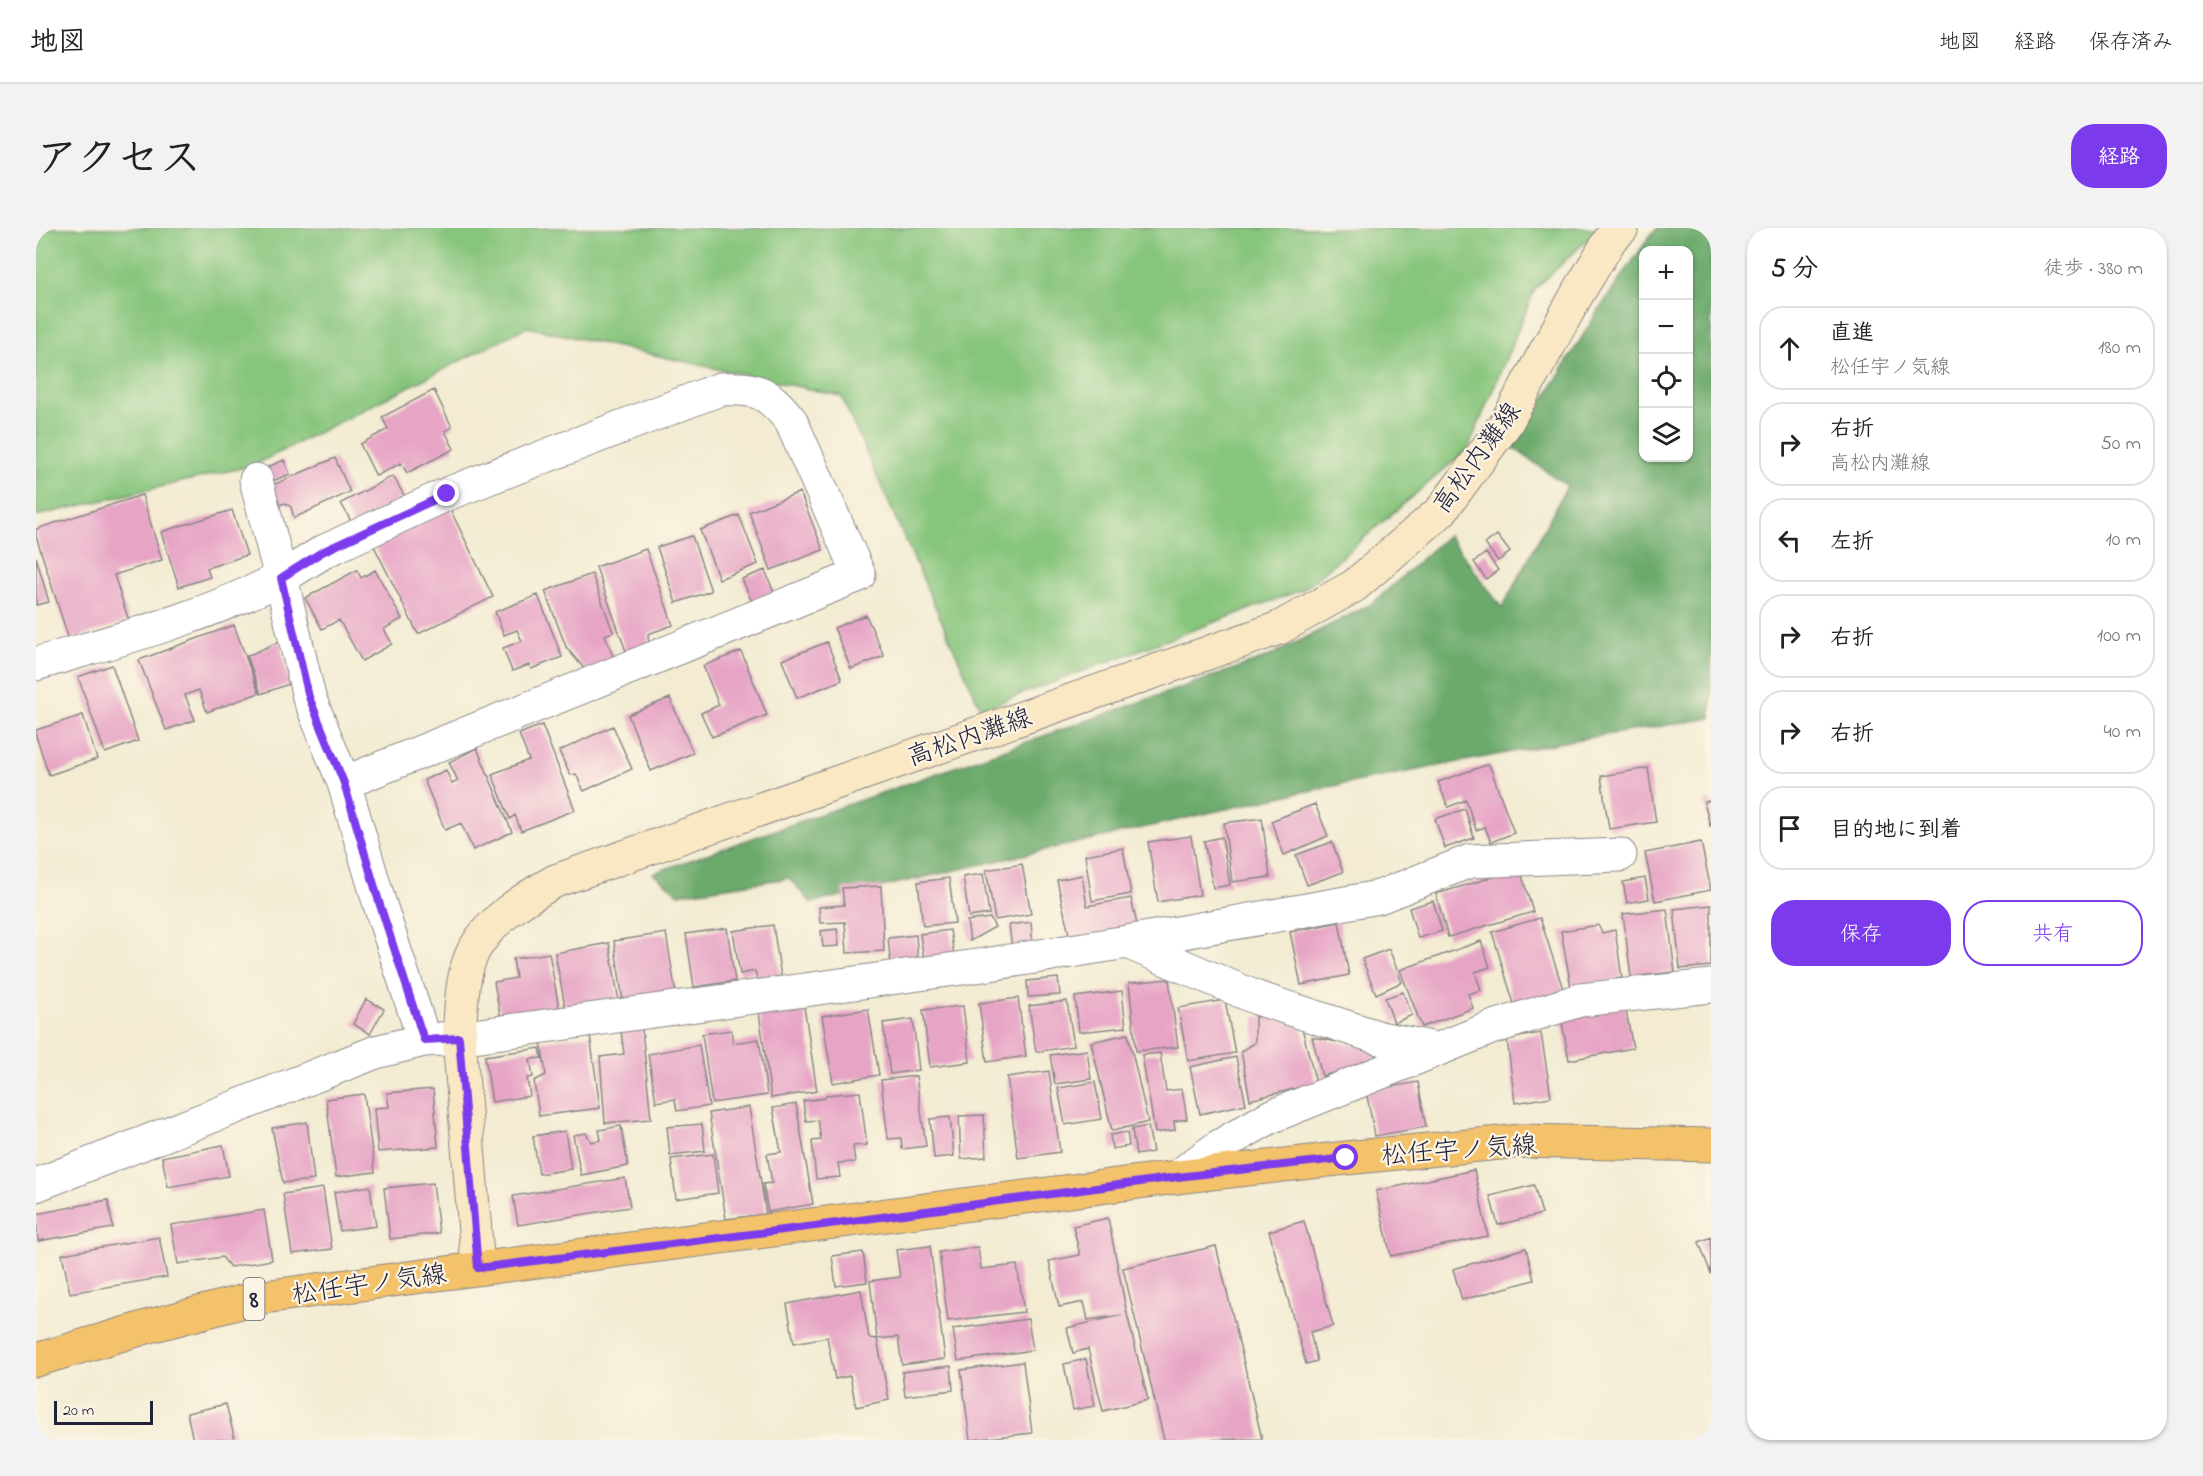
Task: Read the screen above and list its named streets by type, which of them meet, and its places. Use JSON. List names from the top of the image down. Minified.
{"streets":{"main road":["高松内灘線","松任宇ノ気線","8"]},"crossings":[["高松内灘線","松任宇ノ気線"]],"scale_bar":"20 m","page":{"header":"地図","nav":["地図","経路","保存済み"],"title":"アクセス","buttons":["経路",["保存","共有"]],"heading":["5 分","徒歩 · 380 m"],"map_buttons":["+","−"],"list":[["直進","松任宇ノ気線","180 m"],["右折","高松内灘線","50 m"],["左折","10 m"],["右折","100 m"],["右折","40 m"],"目的地に到着"],"scale":"20 m"}}
